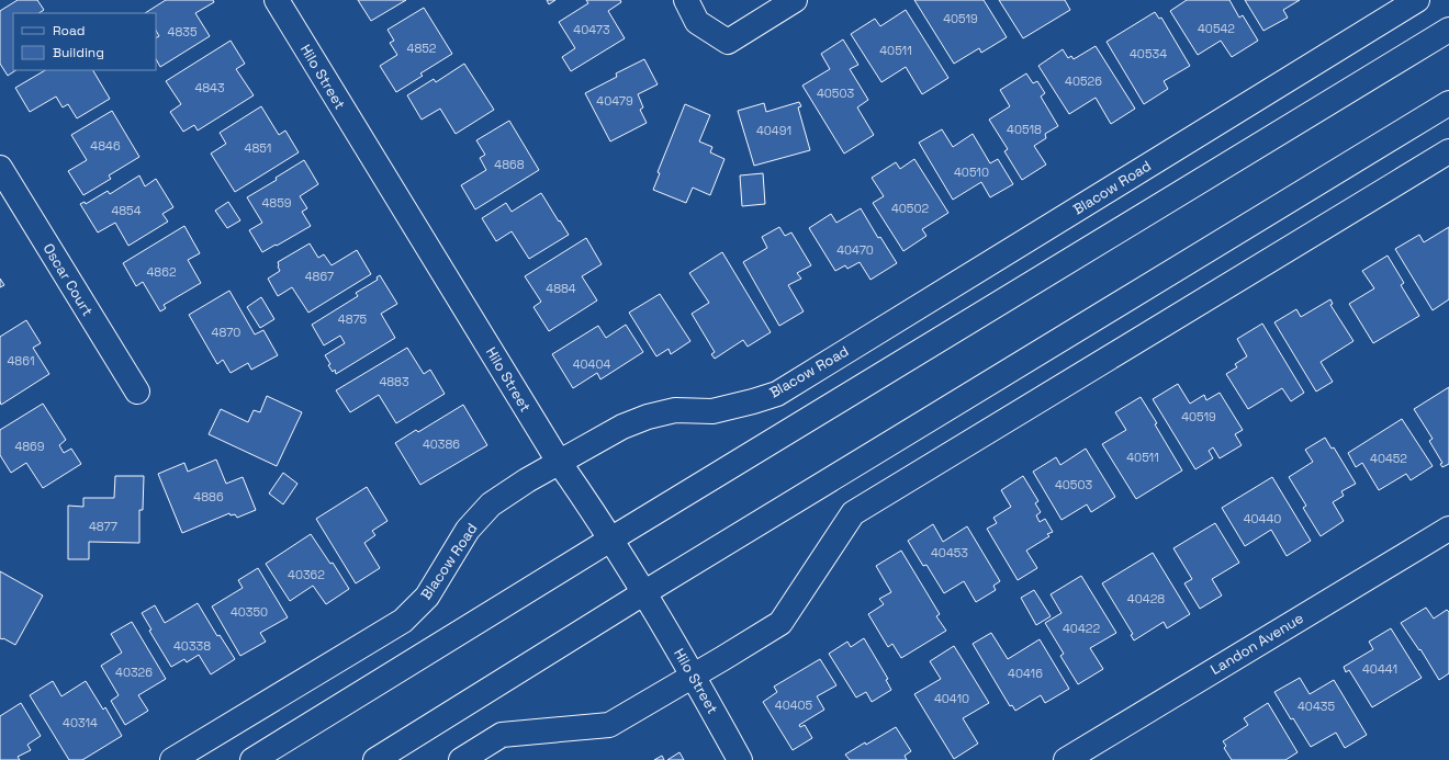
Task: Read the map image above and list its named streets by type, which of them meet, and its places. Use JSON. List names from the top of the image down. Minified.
{"streets":{"street":["Hilo Street","Blacow Road","Oscar Court","Landon Avenue"]},"crossings":[["Hilo Street","Blacow Road"]],"house_numbers":["40519","40542","40473","4835","4852","40511","40534","40526","4843","40503","40479","40518","40491","4846","4851","4868","40510","4859","40502","4854","40470","4862","4867","4884","4875","4870","4861","40404","4883","40519","40386","4869","40511","40452","40503","4886","40440","4877","40453","40362","40428","40350","40422","40338","40441","40326","40416","40410","40405","40435","40314"],"legend":["Road","Building"]}
